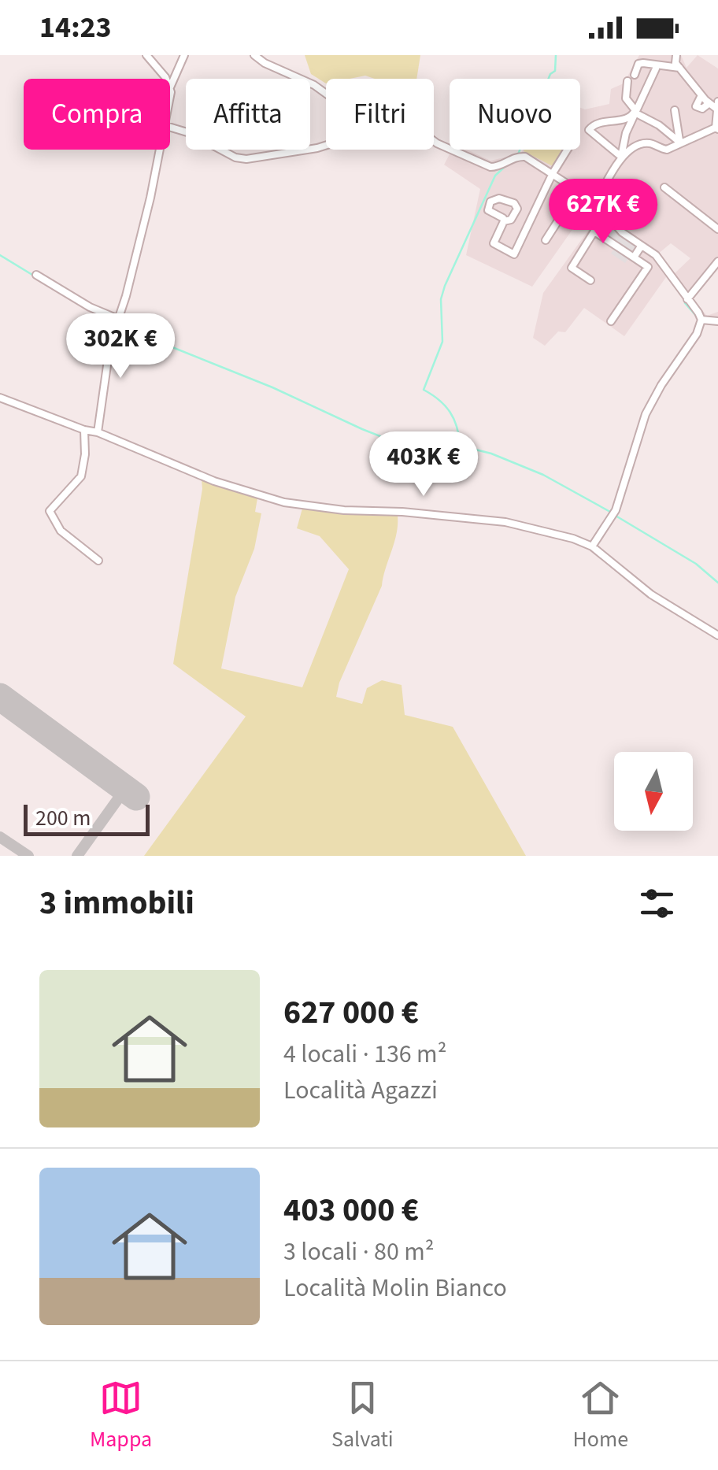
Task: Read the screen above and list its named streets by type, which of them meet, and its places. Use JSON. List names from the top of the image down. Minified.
{"scale_bar":"200 m","north":"bottom","page":{"status":"14:23","chip":["Compra","Affitta","Filtri","Nuovo"],"price":["627K €","302K €","403K €"],"scale":"200 m","heading":"3 immobili","list":[{"name":"627 000 €","note":"4 locali · 136 m² · Località Agazzi"},{"name":"403 000 €","note":"3 locali · 80 m² · Località Molin Bianco"}],"tabs":["Mappa","Salvati","Home"]}}
